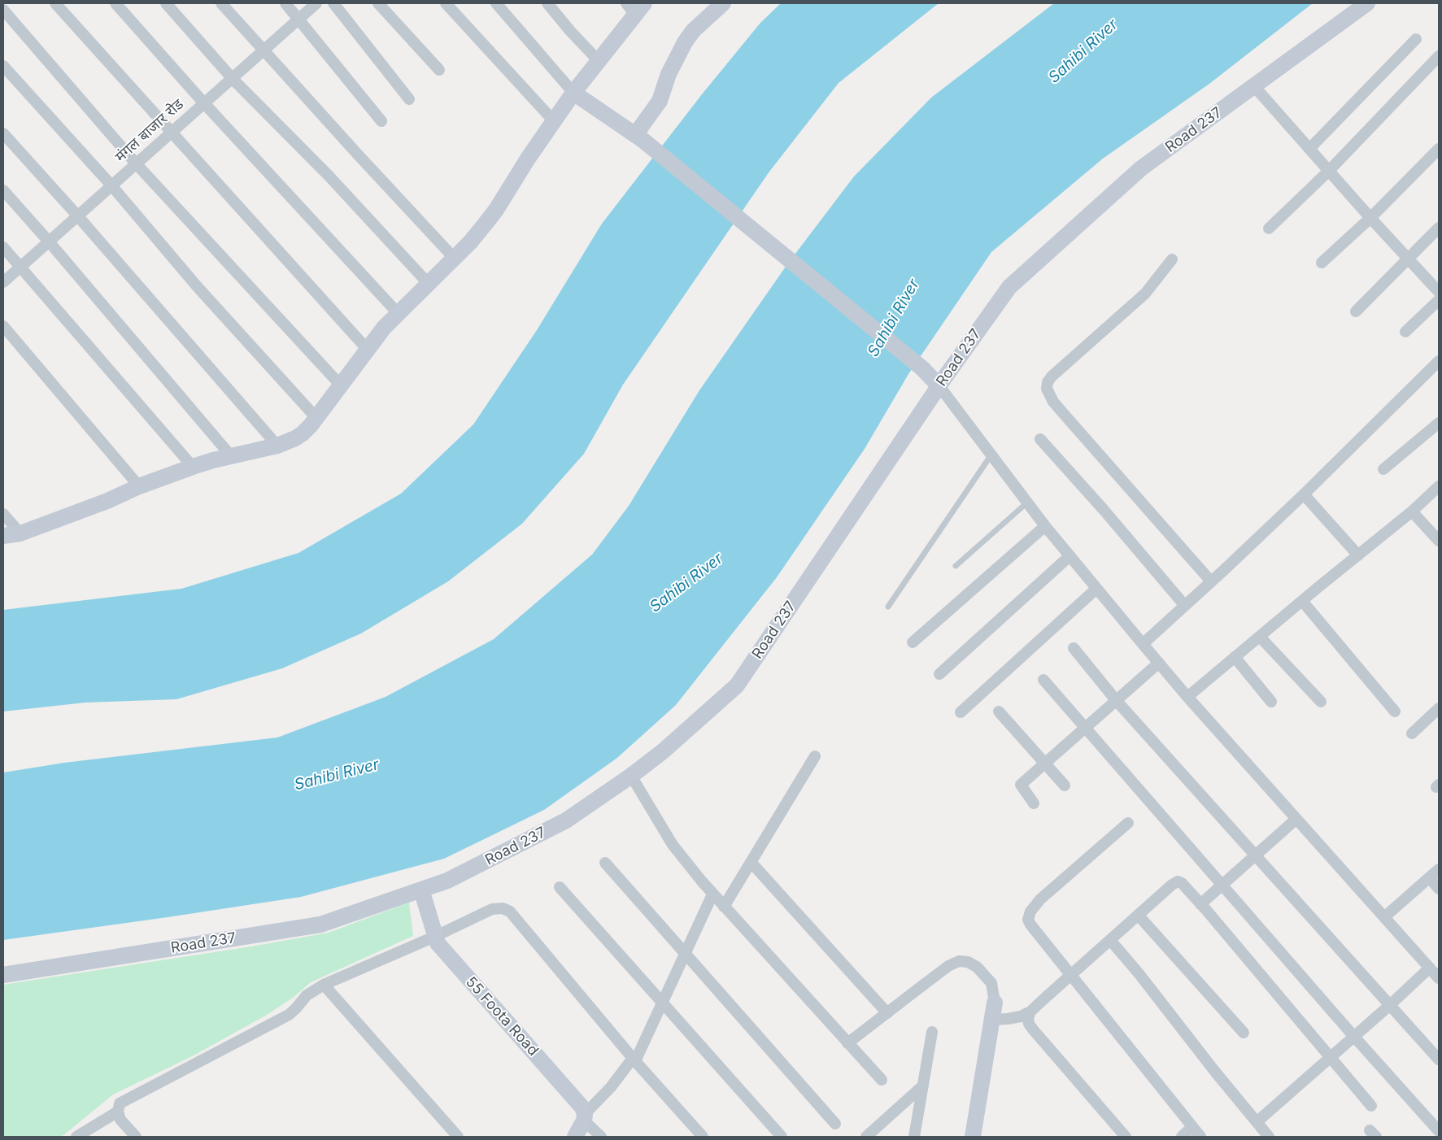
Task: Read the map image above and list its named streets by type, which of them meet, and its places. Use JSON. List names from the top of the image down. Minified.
{"streets":{"street":["Road 237","मंगल बाजार रोड","55 Foota Road"]},"crossings":[["Road 237","55 Foota Road"]],"water":["Sahibi River"]}
